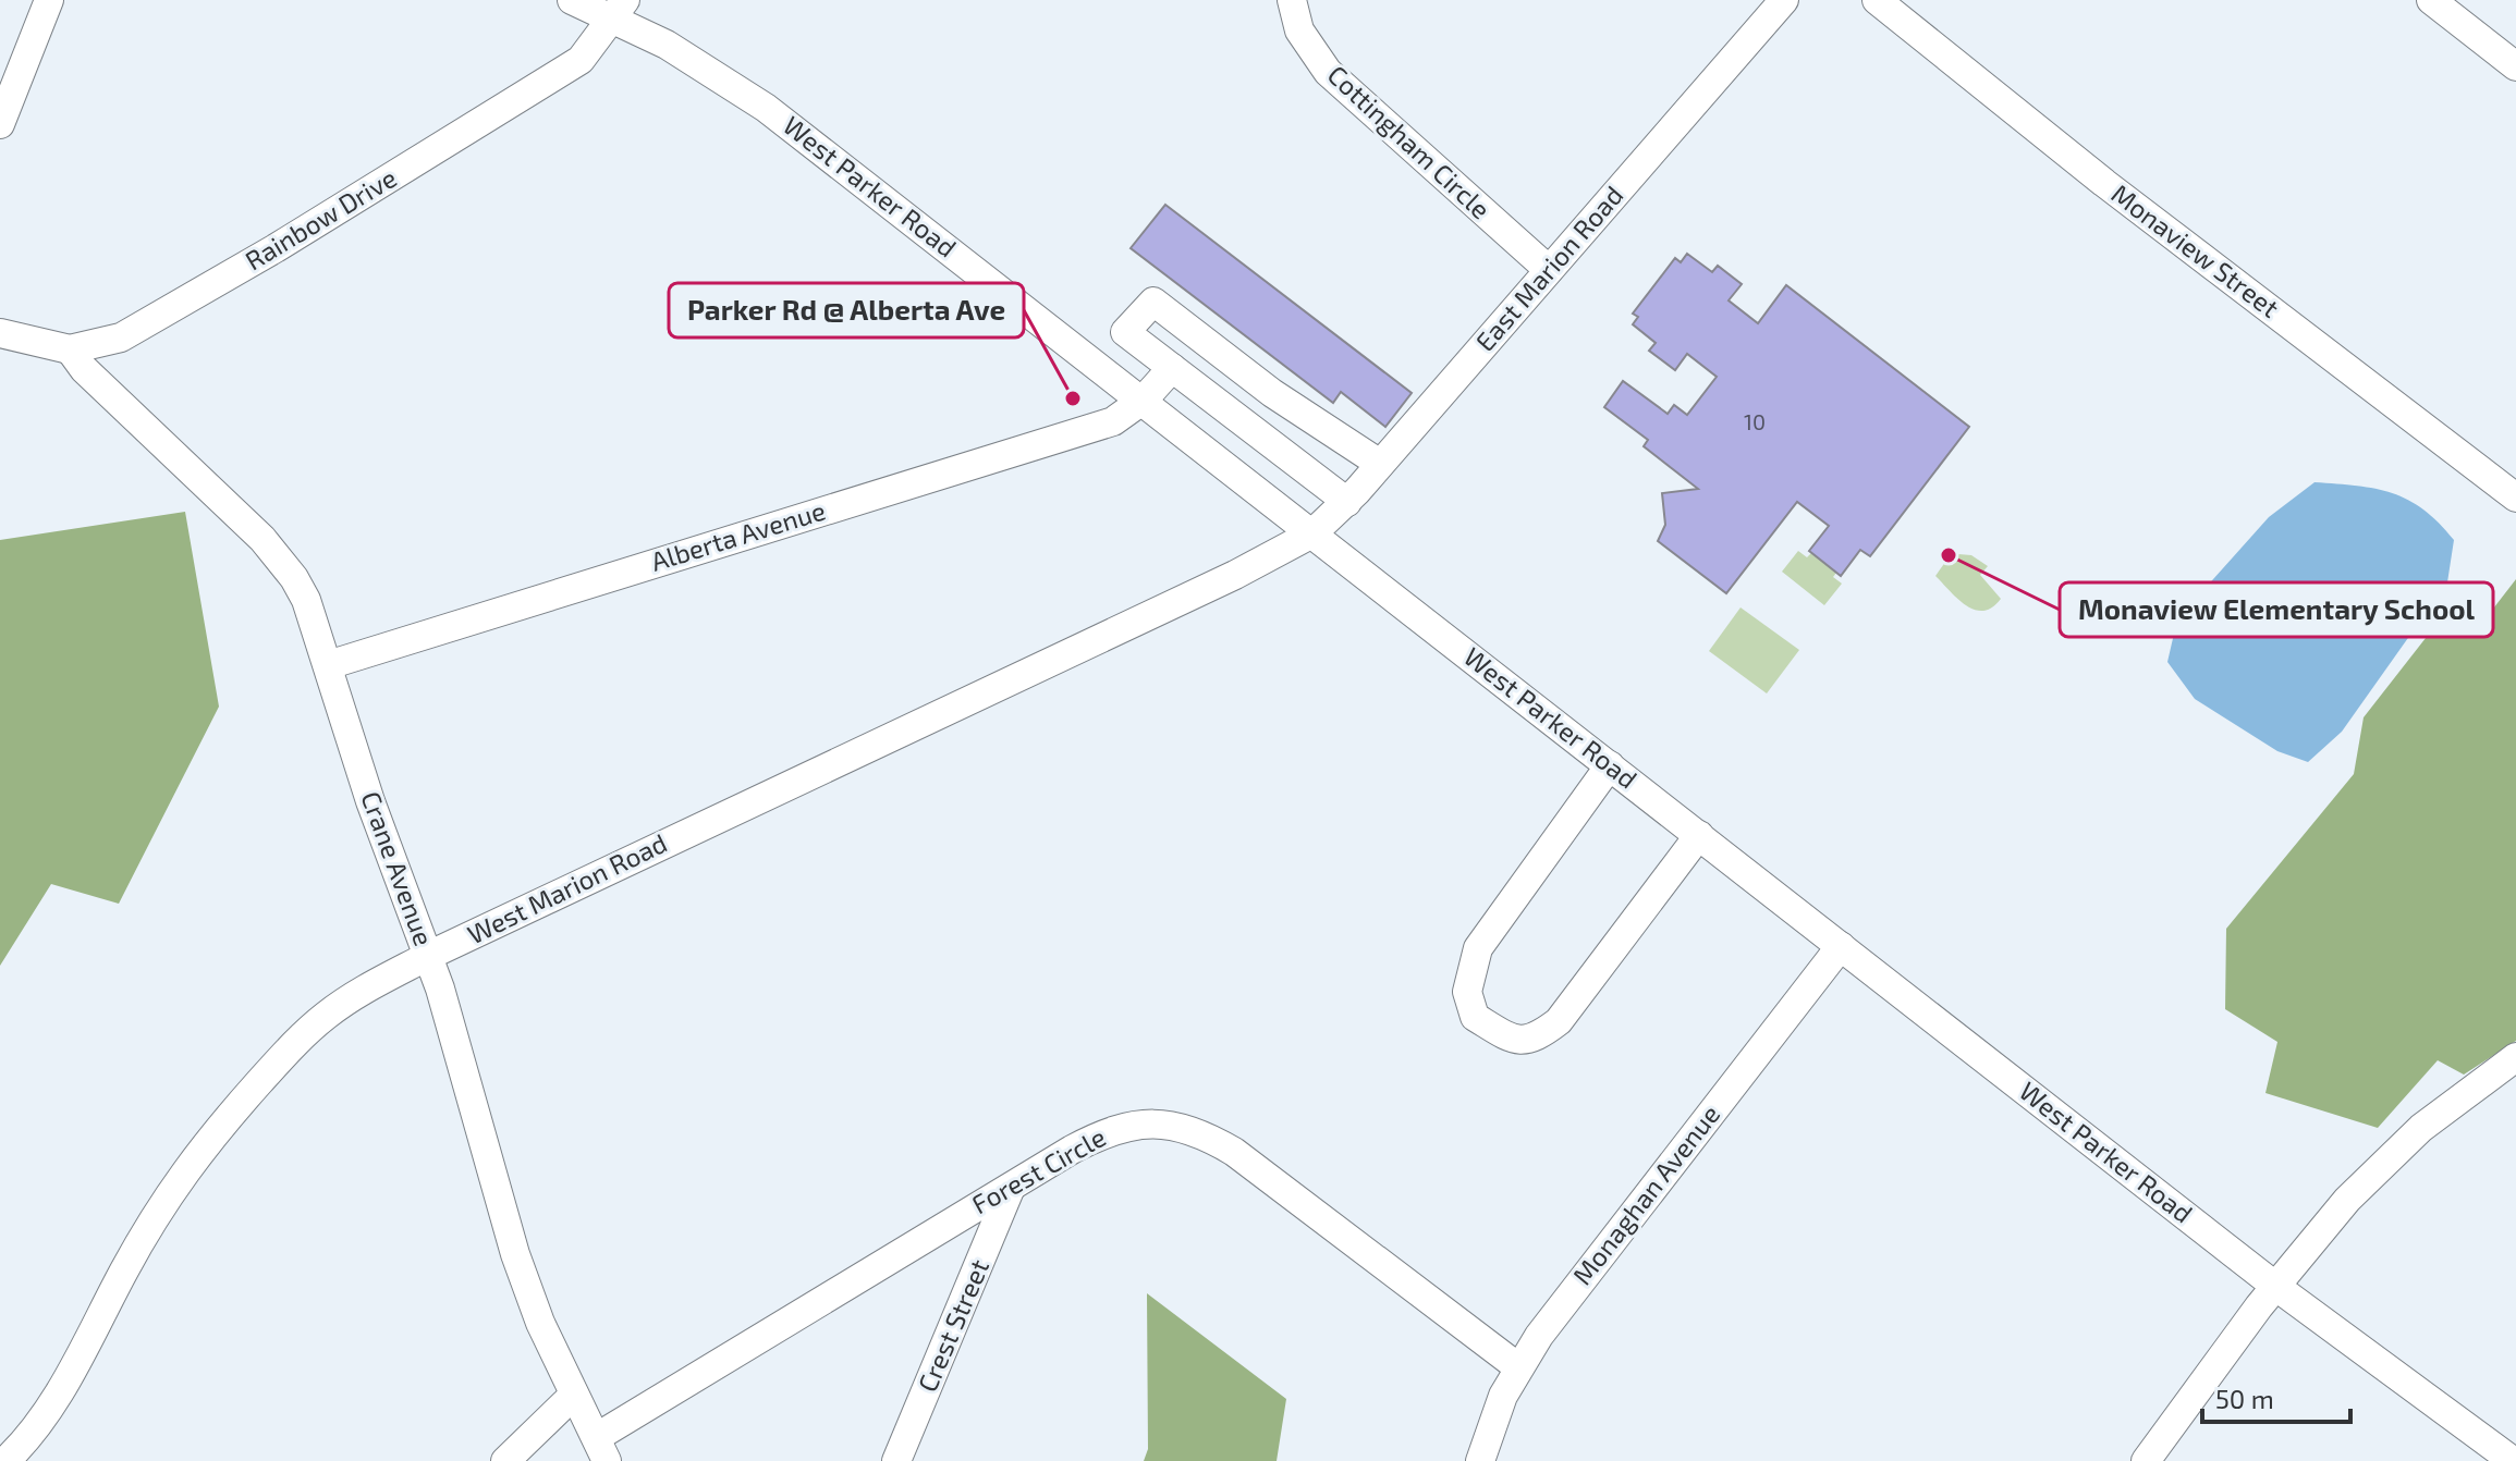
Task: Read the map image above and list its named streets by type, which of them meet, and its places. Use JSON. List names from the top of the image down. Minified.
{"streets":{"street":["Cottingham Circle","West Parker Road","Rainbow Drive","Monaview Street","East Marion Road","Alberta Avenue","Crane Avenue","West Marion Road","Forest Circle","Monaghan Avenue","Crest Street"]},"crossings":[["Cottingham Circle","East Marion Road"],["West Parker Road","Rainbow Drive"],["West Parker Road","East Marion Road"],["West Parker Road","Alberta Avenue"],["West Parker Road","West Marion Road"],["West Parker Road","Monaghan Avenue"],["Rainbow Drive","Crane Avenue"],["East Marion Road","West Marion Road"],["Alberta Avenue","Crane Avenue"],["Crane Avenue","West Marion Road"],["Crane Avenue","Forest Circle"],["Forest Circle","Monaghan Avenue"],["Forest Circle","Crest Street"]],"places":["Parker Rd @ Alberta Ave","Monaview Elementary School"],"house_numbers":["10"],"scale_bar":"50 m"}
